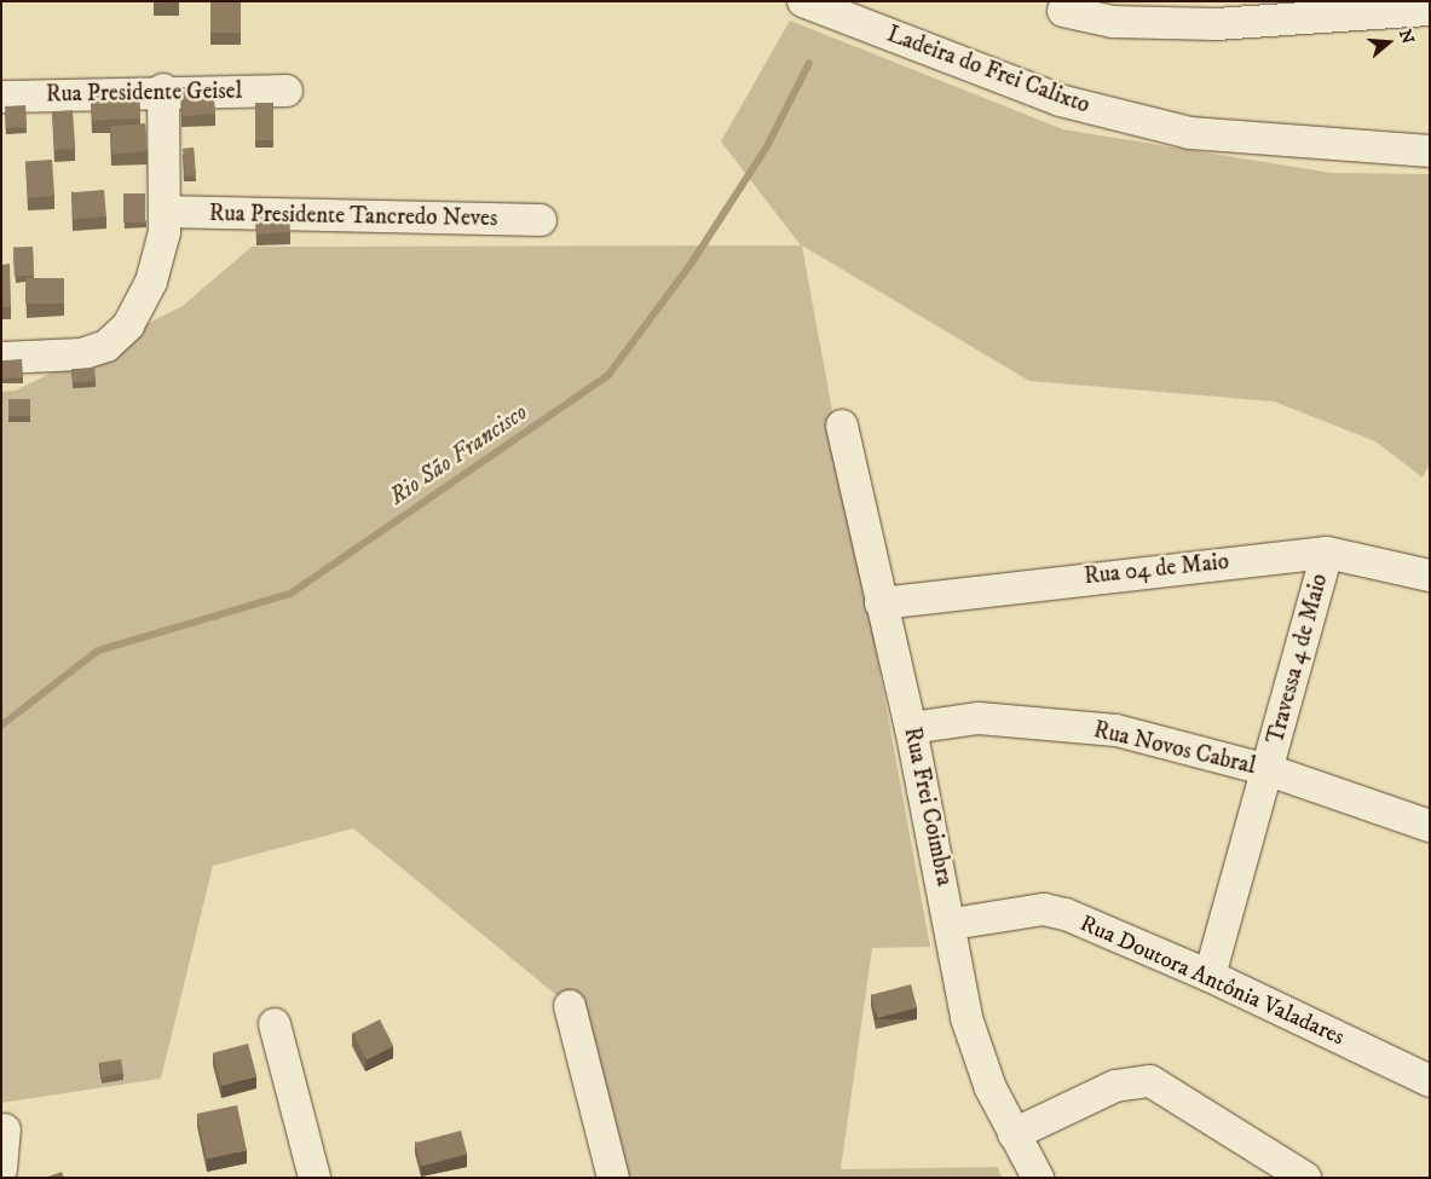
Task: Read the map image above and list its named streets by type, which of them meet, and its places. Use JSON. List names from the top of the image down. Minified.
{"streets":{"street":["Ladeira do Frei Calixto","Rua Presidente Geisel","Rua Presidente Tancredo Neves","Rua 04 de Maio","Travessa 4 de Maio","Rua Novos Cabral","Rua Frei Coimbra","Rua Doutora Antônia Valadares"]},"crossings":[["Rua 04 de Maio","Travessa 4 de Maio"],["Rua 04 de Maio","Rua Frei Coimbra"],["Travessa 4 de Maio","Rua Novos Cabral"],["Travessa 4 de Maio","Rua Doutora Antônia Valadares"],["Rua Novos Cabral","Rua Frei Coimbra"],["Rua Frei Coimbra","Rua Doutora Antônia Valadares"]],"water":["Rio São Francisco"],"north":"right"}
